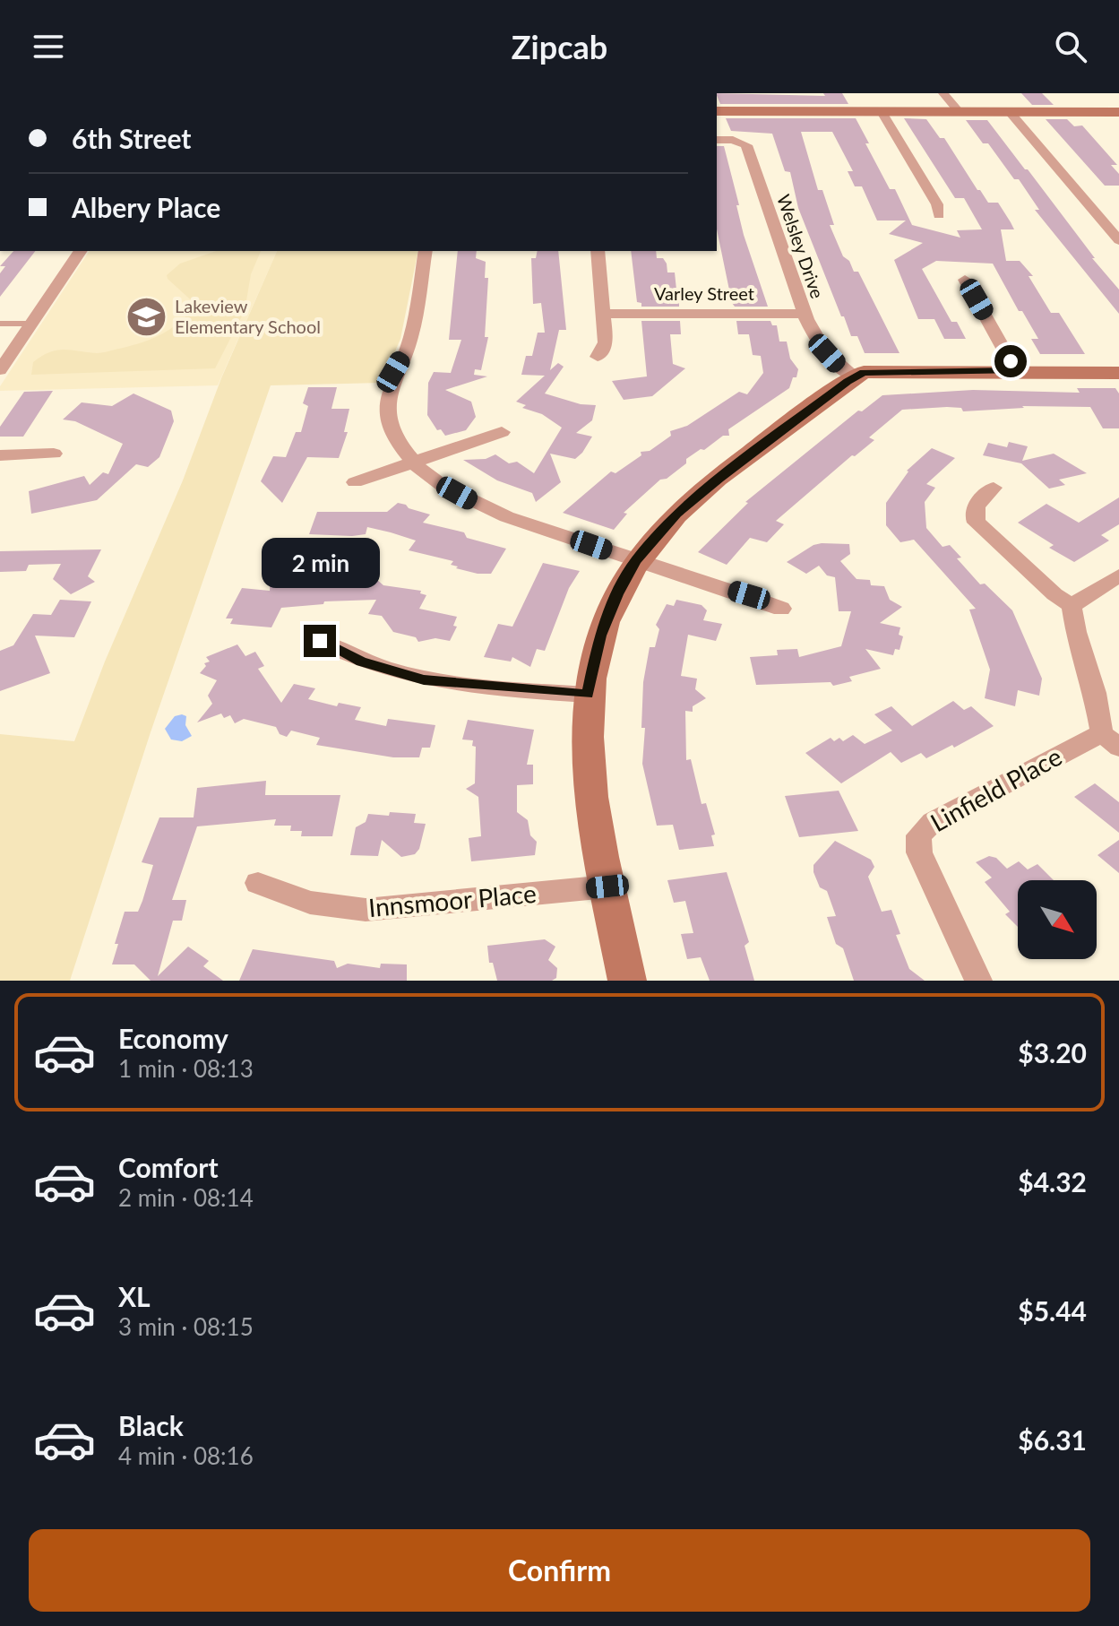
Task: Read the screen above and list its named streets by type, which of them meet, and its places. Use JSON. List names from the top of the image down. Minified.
{"streets":{"street":["Welsley Drive","Varley Street","Linfield Place","Innsmoor Place"]},"crossings":[["Welsley Drive","Varley Street"]],"places":{"school or university":["Lakeview Elementary School"]},"north":"bottom right","page":{"header":"Zipcab","banner":["6th Street","Albery Place"],"bubble":"2 min","list":[{"name":"Economy","note":"1 min · 08:13","value":"$3.20"},{"name":"Comfort","note":"2 min · 08:14","value":"$4.32"},{"name":"XL","note":"3 min · 08:15","value":"$5.44"},{"name":"Black","note":"4 min · 08:16","value":"$6.31"}],"buttons":"Confirm"}}
